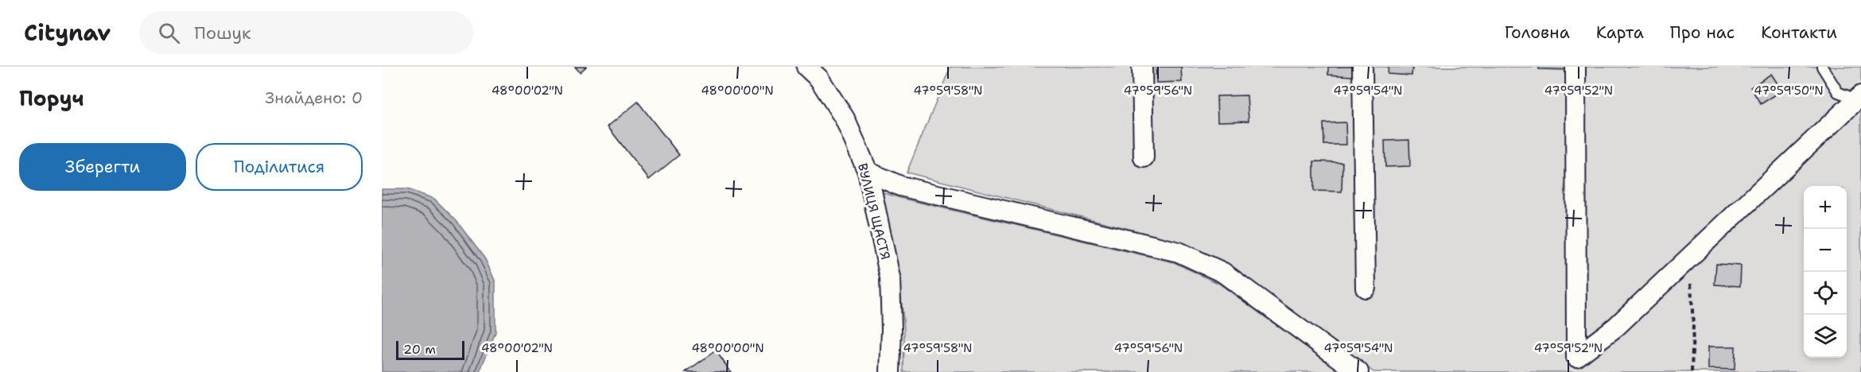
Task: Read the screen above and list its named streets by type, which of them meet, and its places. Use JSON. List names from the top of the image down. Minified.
{"streets":{"street":["ВУЛИЦЯ ЩАСТЯ"]},"scale_bar":"20 m","page":{"header":"Citynav","search":"Пошук","nav":["Головна","Карта","Про нас","Контакти"],"heading":["Поруч","Знайдено: 0"],"buttons":["Зберегти","Поділитися"],"map_buttons":["+","−"],"scale":"20 m"},"coordinates":["48°00'02\"N","48°00'00\"N","47°59'58\"N","47°59'56\"N","47°59'54\"N","47°59'52\"N","47°59'50\"N"]}
